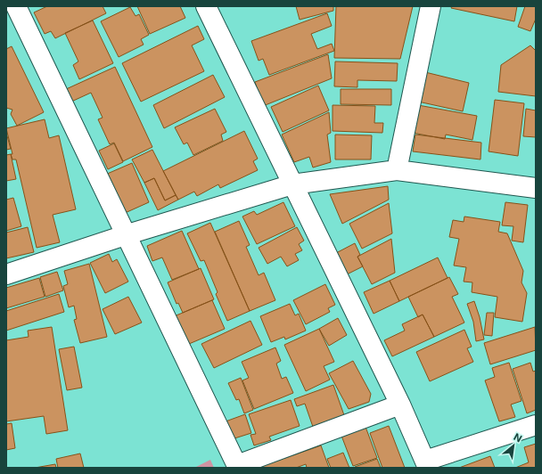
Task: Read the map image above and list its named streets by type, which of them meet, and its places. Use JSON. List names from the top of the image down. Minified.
{"north":"top right"}
